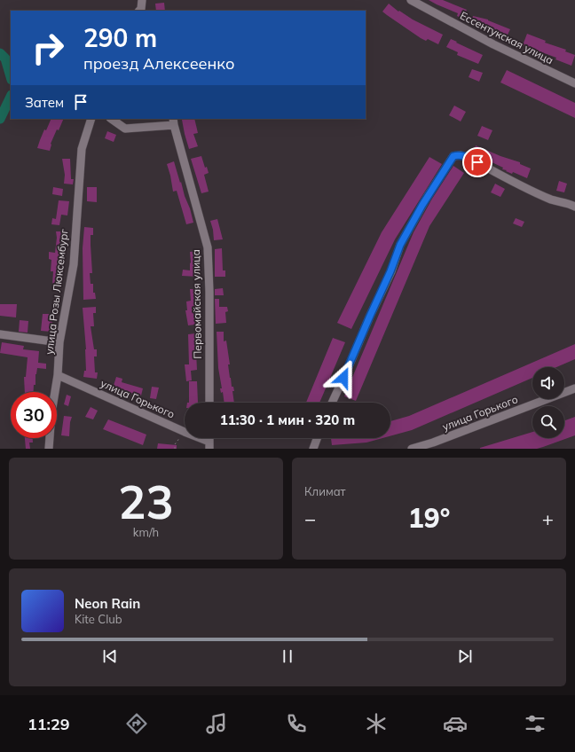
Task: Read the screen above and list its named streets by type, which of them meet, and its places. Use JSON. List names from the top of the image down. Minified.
{"streets":{"street":["Ессентукская улица","улица Розы Люксембург","Первомайская улица","улица Горького"]},"crossings":[["улица Розы Люксембург","улица Горького"]],"page":{"turn":["290 m","проезд Алексеенко"],"then":"Затем","limit":"30","trip":"11:30 · 1 мин · 320 m","tile":[["23","km/h"],"Климат"],"heat":["−","19°","+"],"song":["Neon Rain","Kite Club"],"tabs":"11:29"}}
